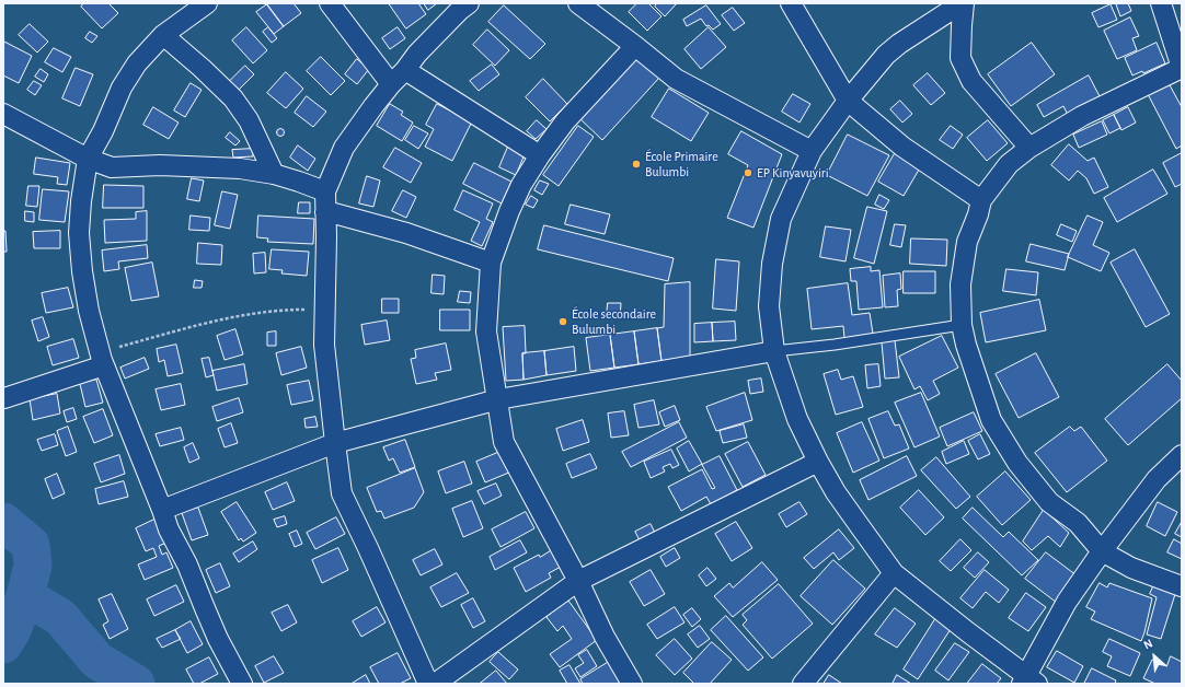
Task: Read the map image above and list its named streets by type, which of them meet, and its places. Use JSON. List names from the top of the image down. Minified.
{"places":["École Primaire Bulumbi","EP Kinyavuyiri","École secondaire Bulumbi"],"north":"top left"}
